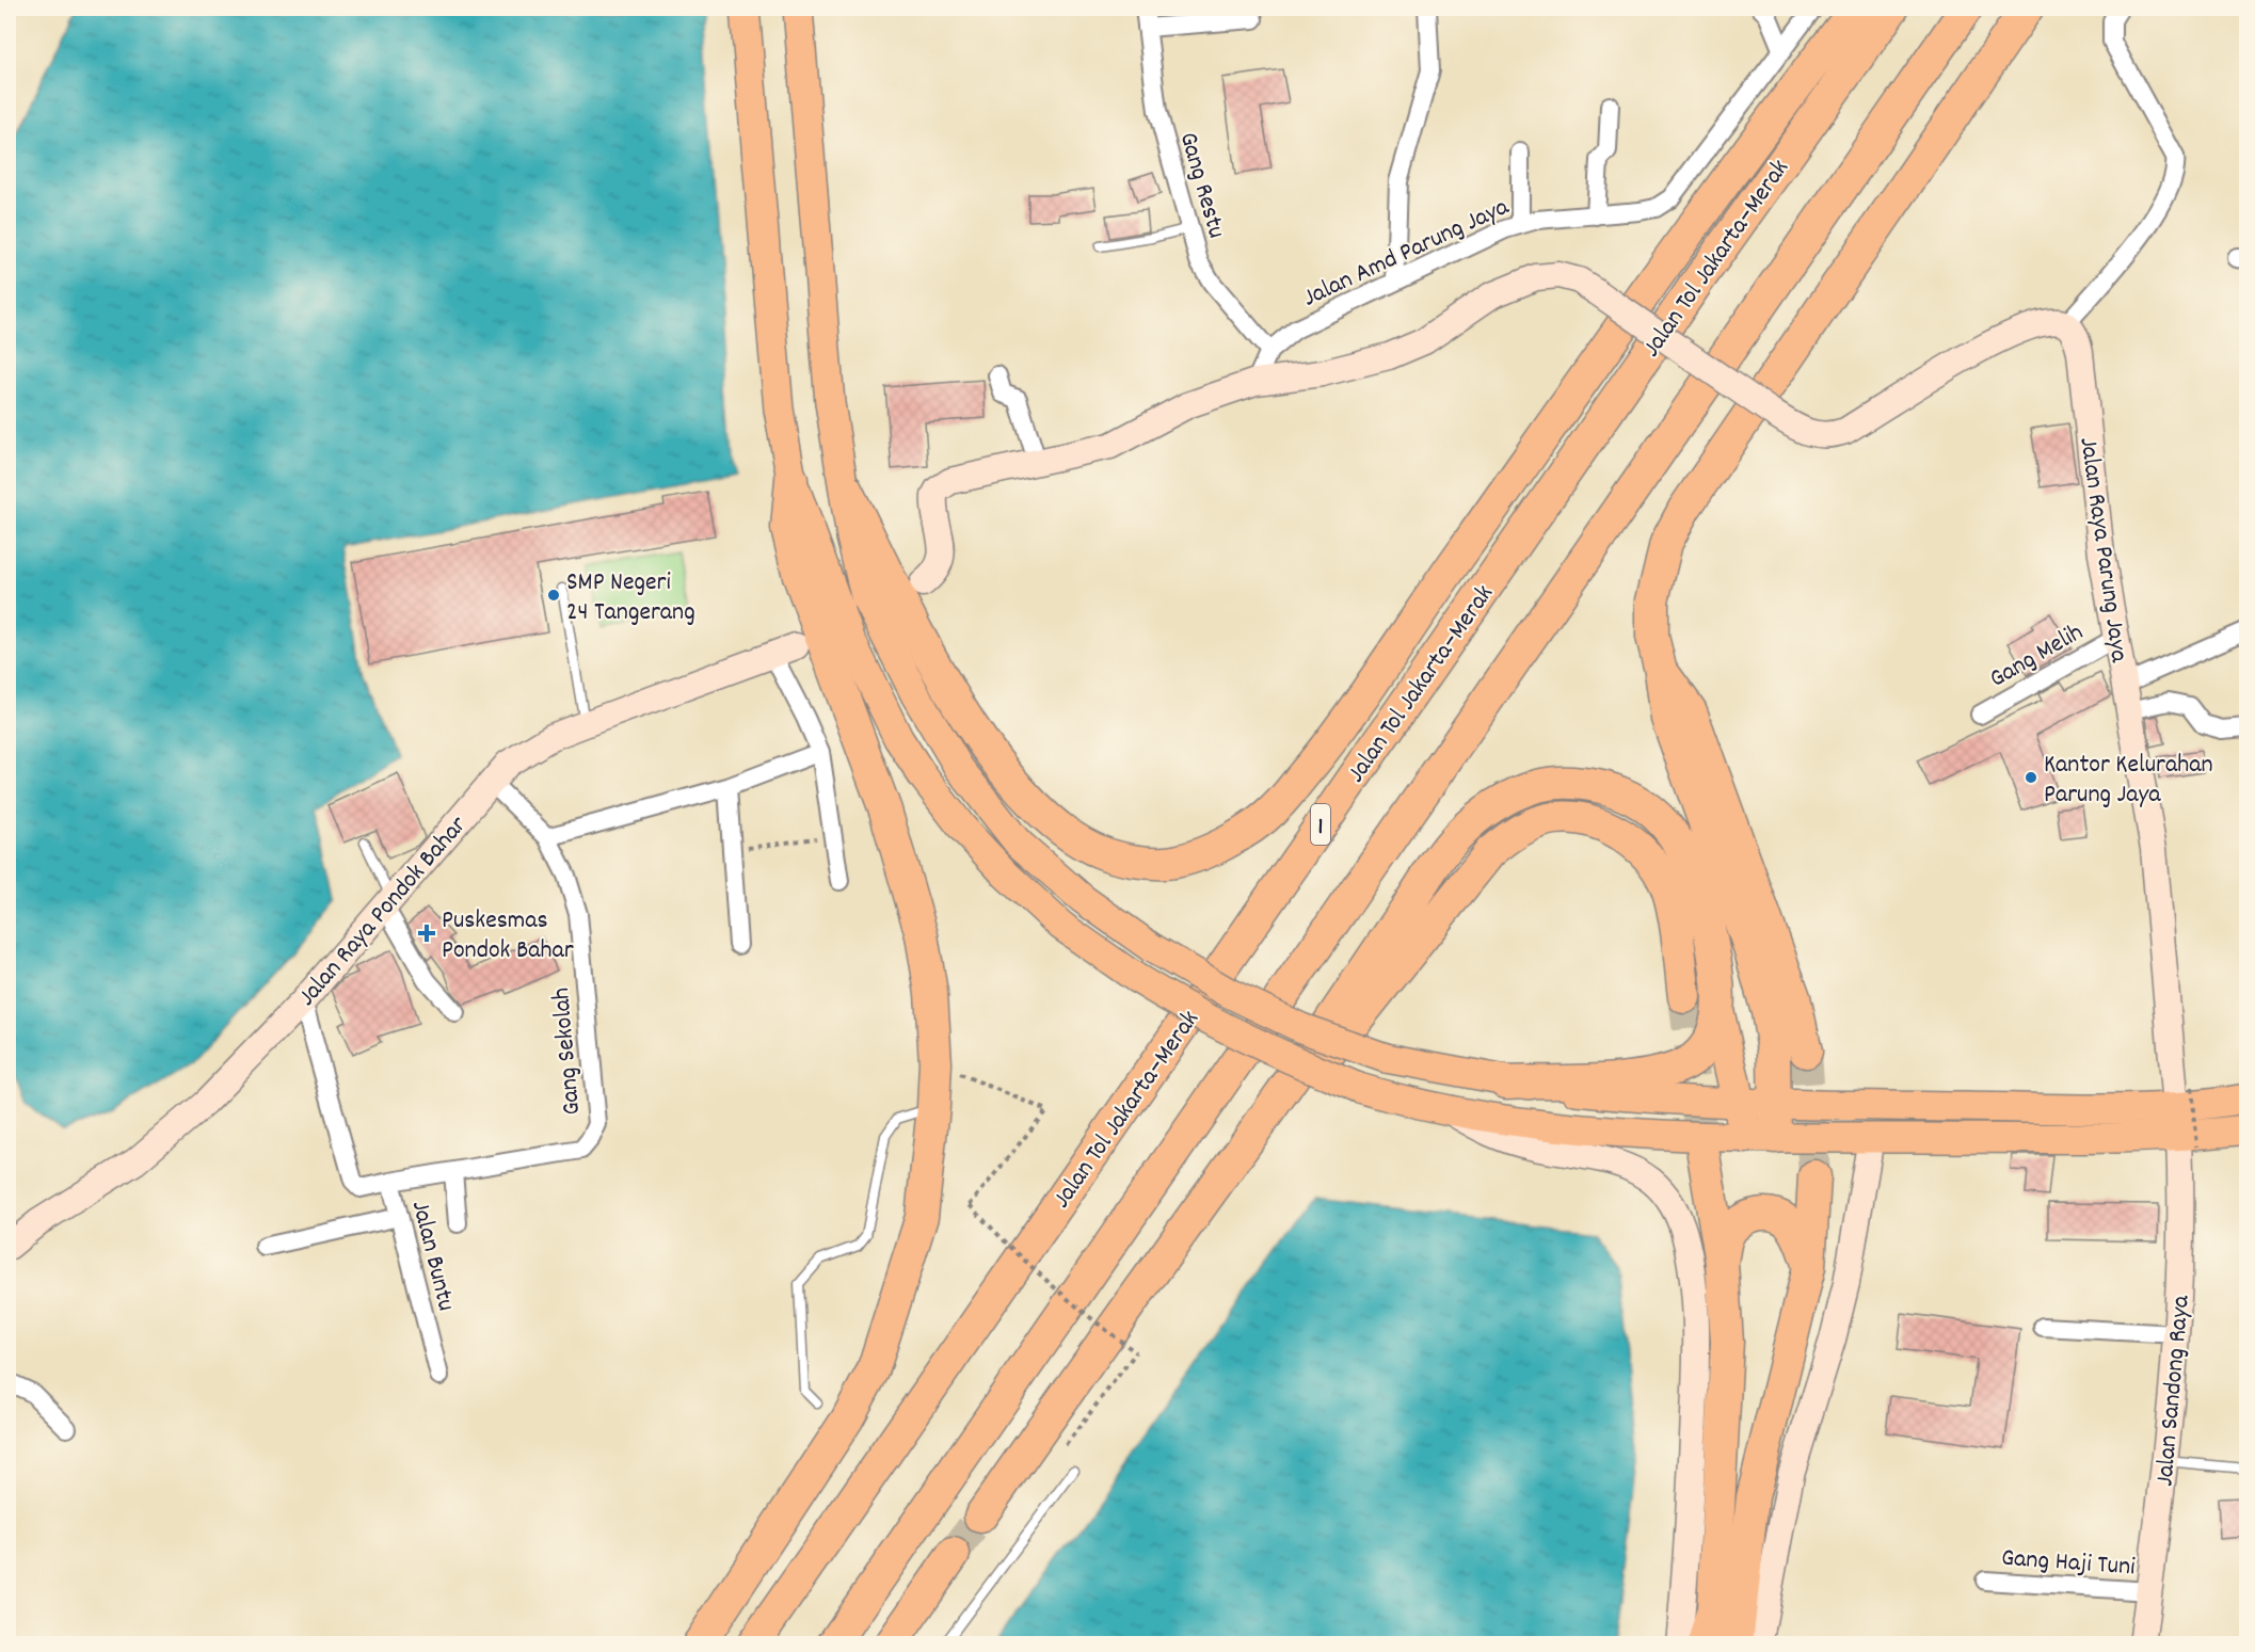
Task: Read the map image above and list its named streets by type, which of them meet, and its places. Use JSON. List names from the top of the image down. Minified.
{"streets":{"highway":["Jalan Tol Jakarta–Merak","1"],"street":["Gang Restu","Jalan Amd Parung Jaya","Jalan Raya Parung Jaya","Gang Melih","Jalan Raya Pondok Bahar","Gang Sekolah","Jalan Buntu","Jalan Sandong Raya","Gang Haji Tuni"]},"crossings":[["Gang Restu","Jalan Amd Parung Jaya"],["Jalan Raya Parung Jaya","Gang Melih"],["Jalan Raya Pondok Bahar","Gang Sekolah"],["Jalan Raya Pondok Bahar","Jalan Buntu"],["Gang Sekolah","Jalan Buntu"],["Jalan Sandong Raya","Gang Haji Tuni"]],"places":{"other":["SMP Negeri 24 Tangerang","Kantor Kelurahan Parung Jaya"],"health":["Puskesmas Pondok Bahar"]}}
